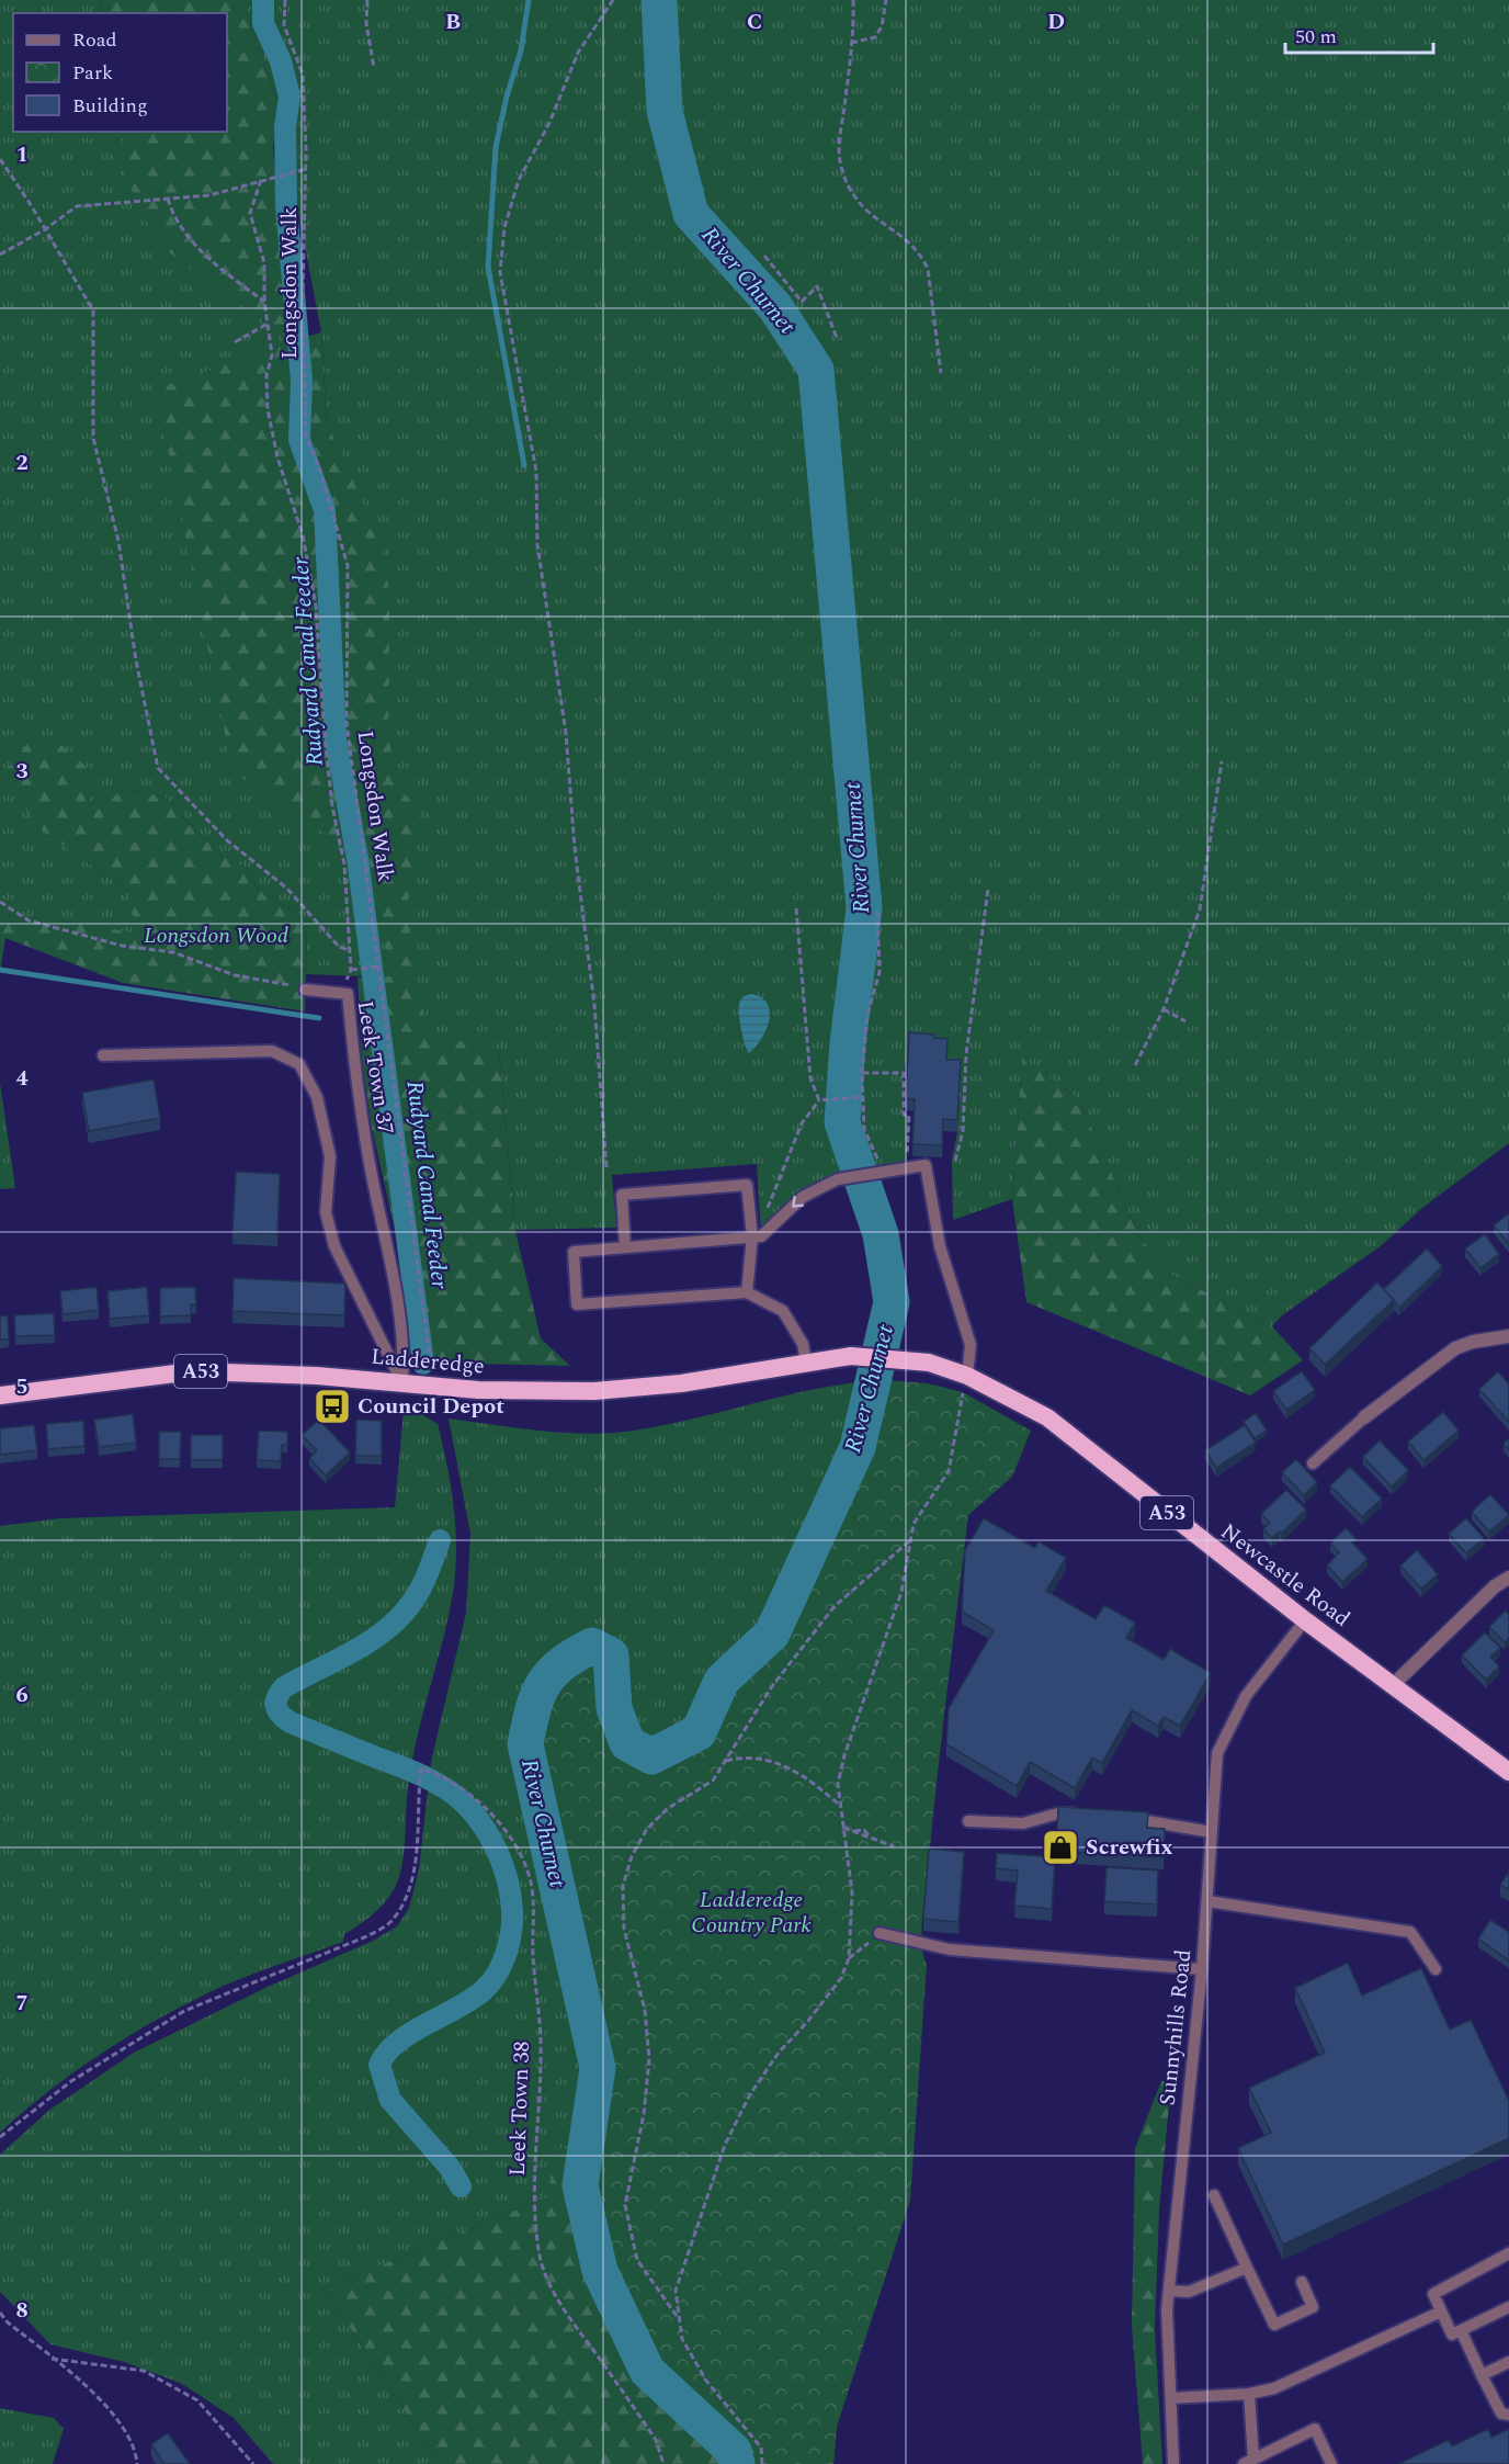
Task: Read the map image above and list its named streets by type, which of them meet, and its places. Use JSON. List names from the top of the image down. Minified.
{"streets":{"highway":["Ladderedge","A53","Newcastle Road"],"lane":["Leek Town 37","Sunnyhills Road"],"path":["Longsdon Walk","Leek Town 38"]},"crossings":[["Longsdon Walk","Ladderedge"],["Leek Town 37","Ladderedge"],["Ladderedge","Newcastle Road"],["Newcastle Road","Sunnyhills Road"]],"water":["River Churnet","Rudyard Canal Feeder"],"parks":["Longsdon Wood","Ladderedge Country Park"],"places":{"bus stop":["Council Depot"],"shop":["Screwfix"]},"legend":["Road","Park","Building"],"scale_bar":"50 m","grid":{"columns":["B","C","D"],"rows":["1","2","3","4","5","6","7","8"]}}
